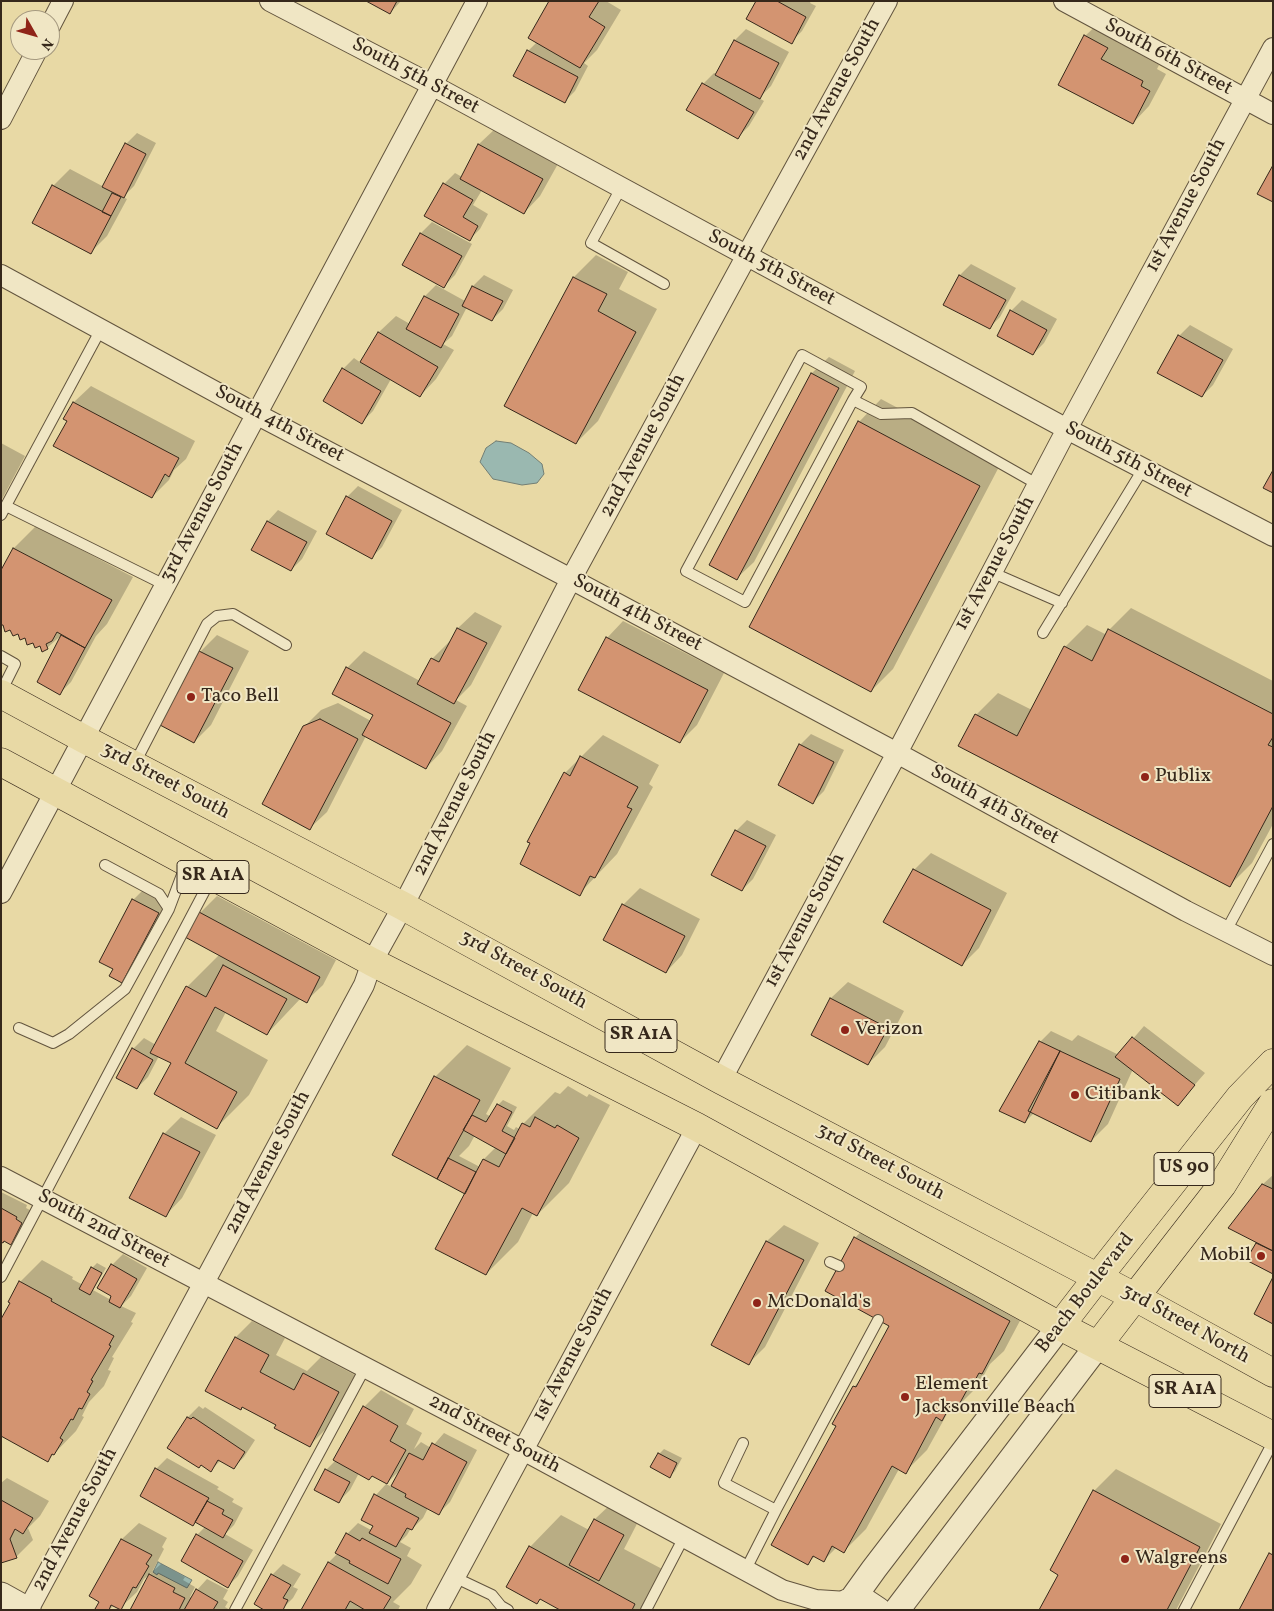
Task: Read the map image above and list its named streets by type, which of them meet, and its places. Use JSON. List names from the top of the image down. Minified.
{"streets":{"main road":["3rd Street South","SR A1A","US 90","Beach Boulevard","3rd Street North"],"street":["South 6th Street","South 5th Street","2nd Avenue South","1st Avenue South","South 4th Street","3rd Avenue South","South 2nd Street","2nd Street South"]},"crossings":[["South 6th Street","1st Avenue South"],["South 5th Street","2nd Avenue South"],["South 5th Street","1st Avenue South"],["South 5th Street","3rd Avenue South"],["2nd Avenue South","South 4th Street"],["2nd Avenue South","3rd Street South"],["2nd Avenue South","SR A1A"],["2nd Avenue South","South 2nd Street"],["2nd Avenue South","2nd Street South"],["1st Avenue South","South 4th Street"],["1st Avenue South","3rd Street South"],["1st Avenue South","SR A1A"],["1st Avenue South","2nd Street South"],["South 4th Street","3rd Avenue South"],["3rd Avenue South","3rd Street South"],["3rd Avenue South","SR A1A"],["3rd Street South","Beach Boulevard"],["3rd Street South","3rd Street North"],["SR A1A","Beach Boulevard"],["South 2nd Street","2nd Street South"],["Beach Boulevard","3rd Street North"]],"places":["Taco Bell","Publix","Verizon","Citibank","Mobil","McDonald's","Element Jacksonville Beach","Walgreens"],"north":"bottom right"}
